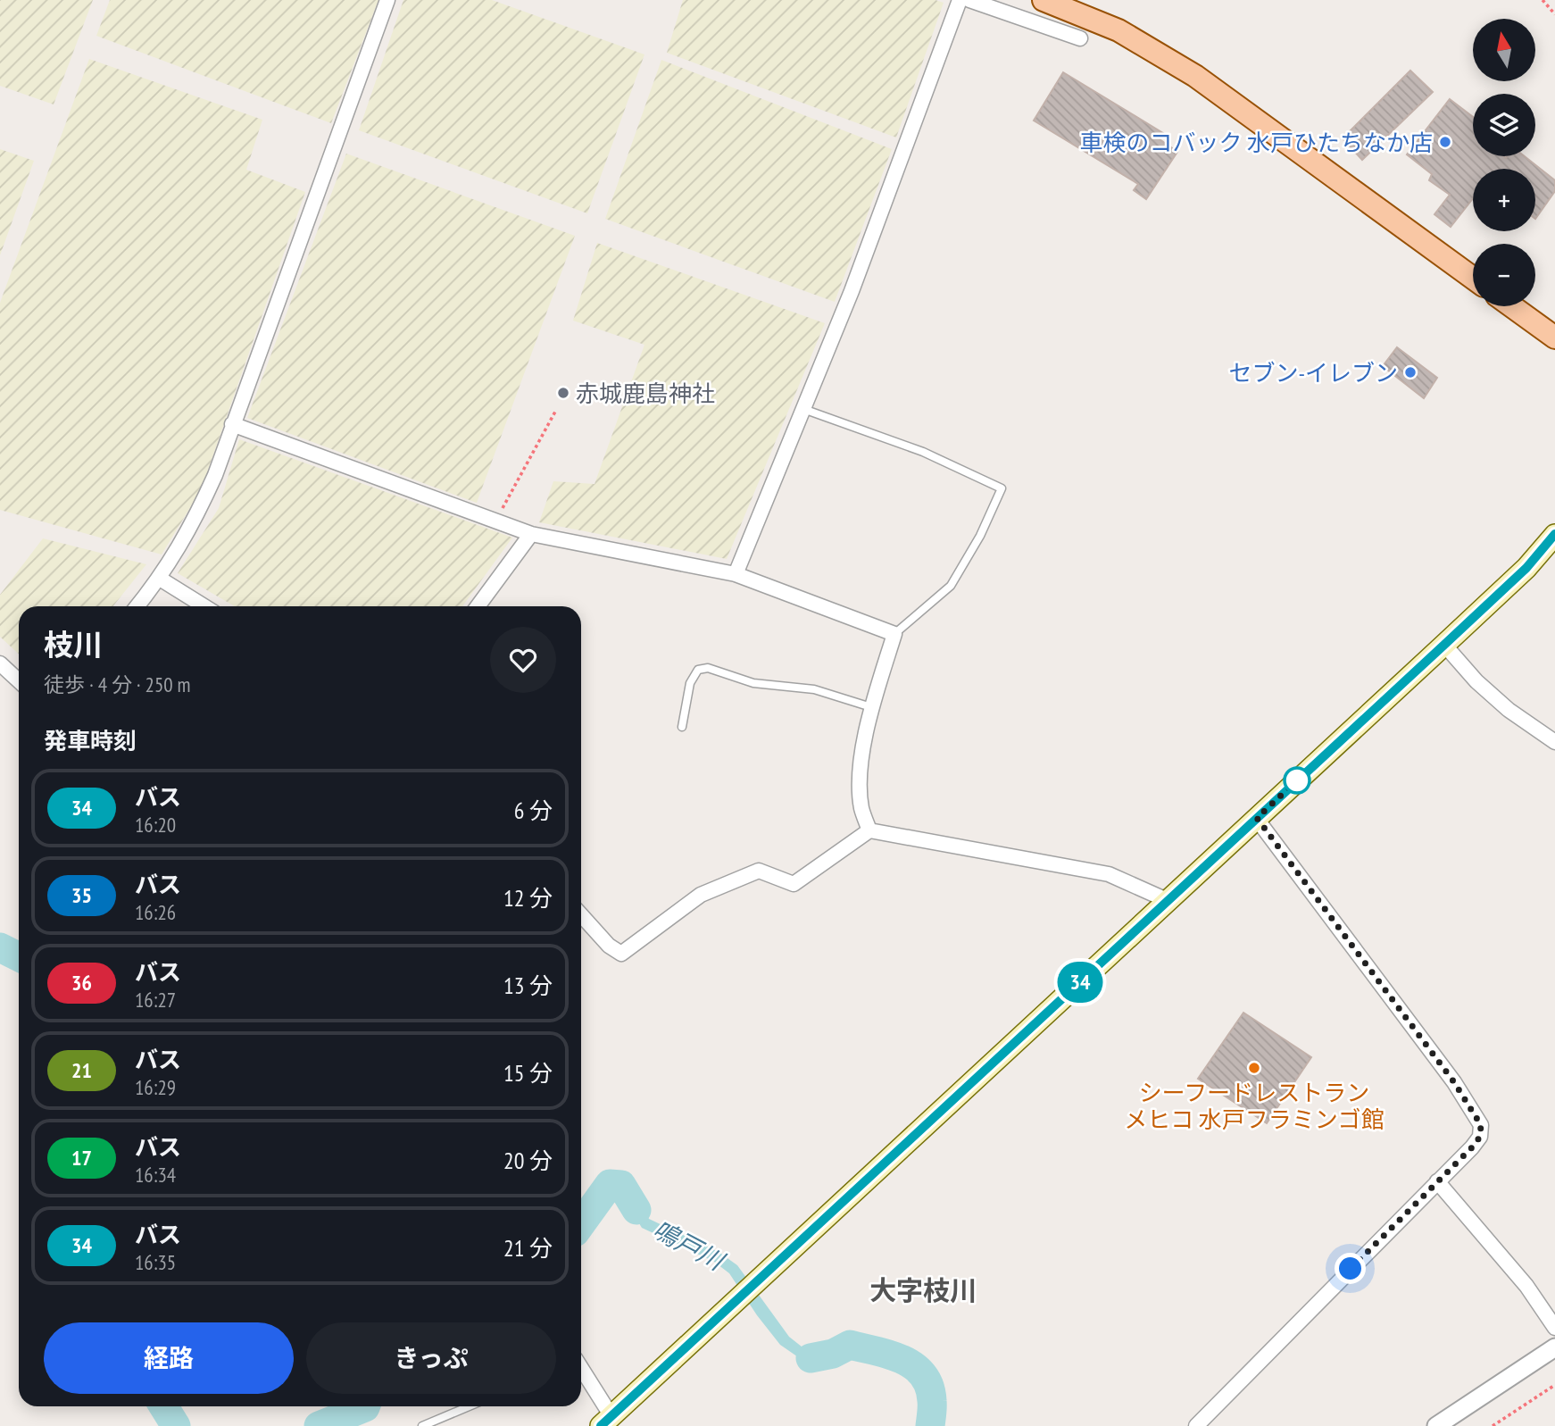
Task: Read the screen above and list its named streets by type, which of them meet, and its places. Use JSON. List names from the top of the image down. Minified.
{"districts":["大字枝川"],"water":["鳴戸川"],"places":["車検のコバック 水戸ひたちなか店","セブン-イレブン","赤城鹿島神社","シーフードレストラン メヒコ 水戸フラミンゴ館"],"lines":["bus line 34"],"north":"top","page":{"on_map":"34","map_buttons":["+","−"],"heading":[["枝川","徒歩 · 4 分 · 250 m"],"発車時刻"],"list":[{"mark":"34","name":"バス","note":"16:20","value":"6 分"},{"mark":"35","name":"バス","note":"16:26","value":"12 分"},{"mark":"36","name":"バス","note":"16:27","value":"13 分"},{"mark":"21","name":"バス","note":"16:29","value":"15 分"},{"mark":"17","name":"バス","note":"16:34","value":"20 分"},{"mark":"34","name":"バス","note":"16:35","value":"21 分"}],"buttons":["経路","きっぷ"]}}
